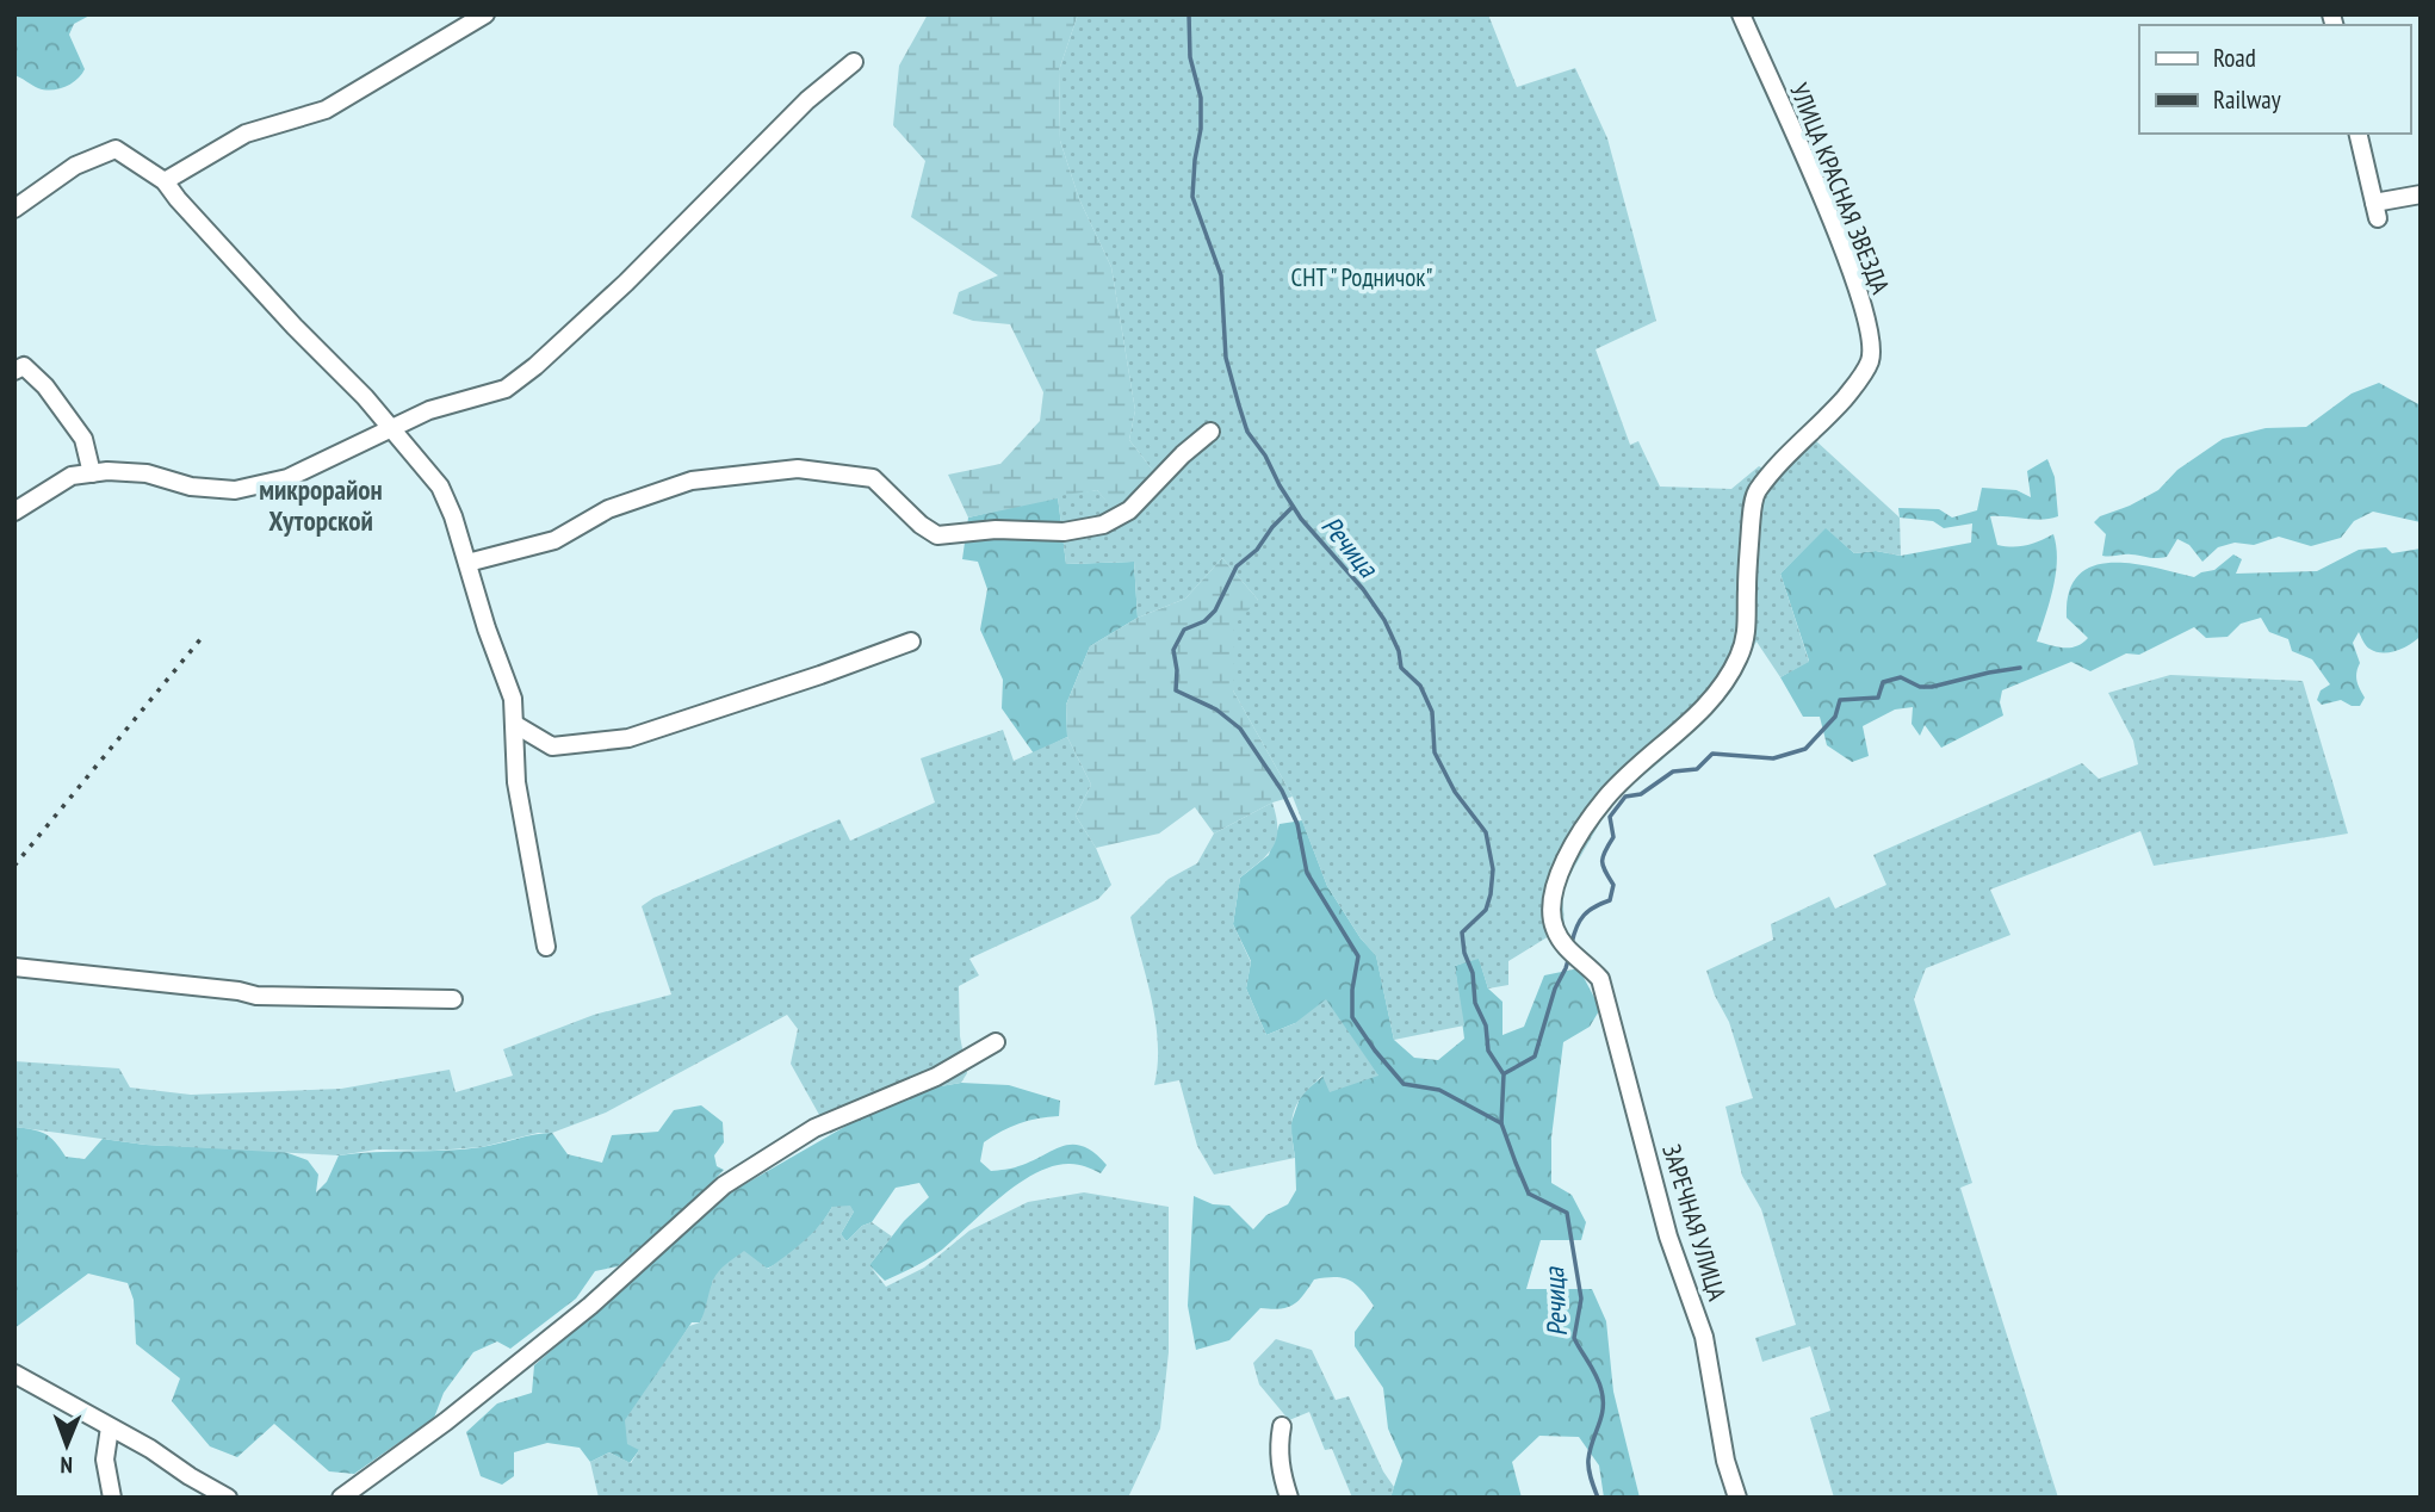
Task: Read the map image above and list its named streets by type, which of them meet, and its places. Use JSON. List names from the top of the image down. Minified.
{"streets":{"street":["УЛИЦА КРАСНАЯ ЗВЕЗДА","ЗАРЕЧНАЯ УЛИЦА"]},"crossings":[["УЛИЦА КРАСНАЯ ЗВЕЗДА","ЗАРЕЧНАЯ УЛИЦА"]],"districts":["микрорайон Хуторской"],"water":["Речица"],"parks":["СНТ \" Родничок\""],"legend":["Road","Railway"],"north":"bottom"}
